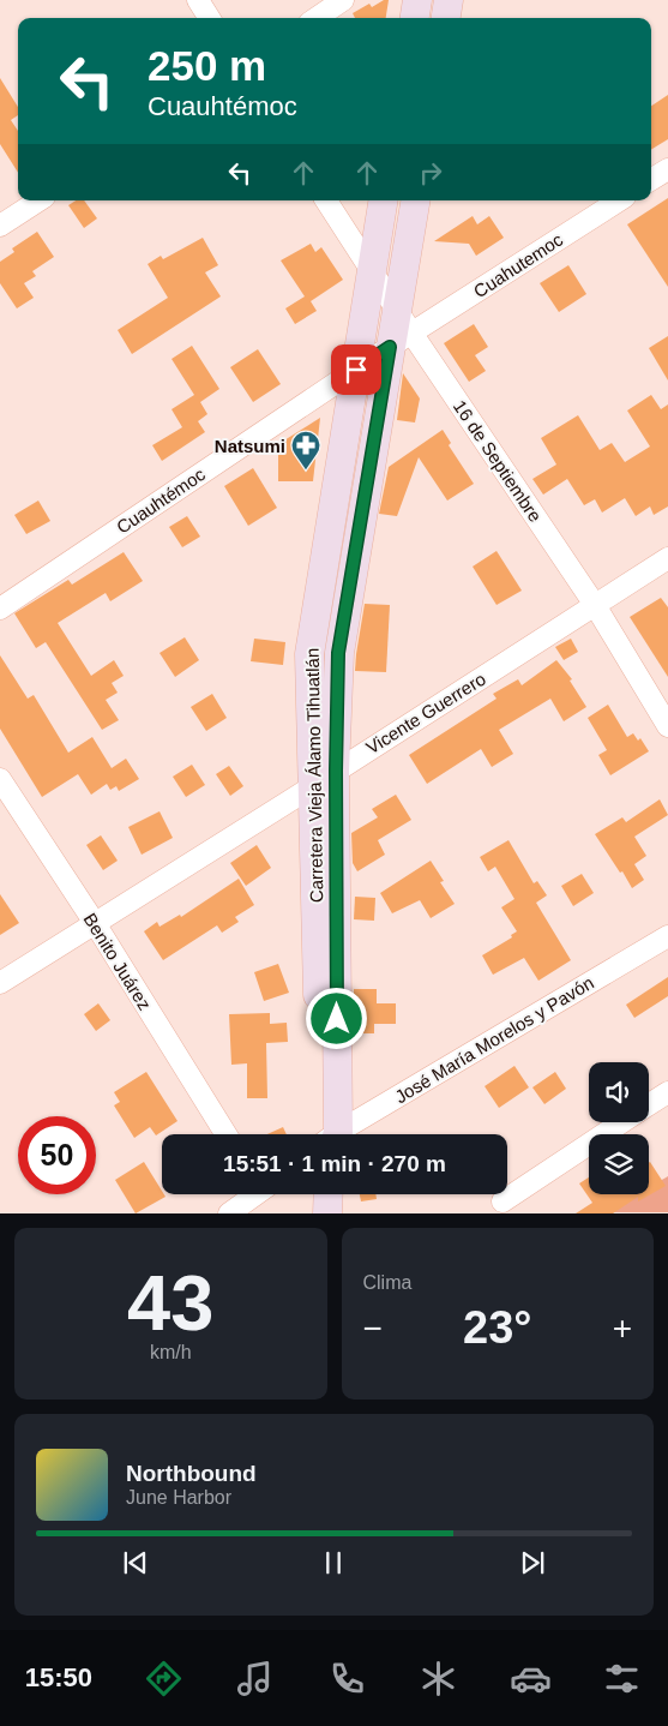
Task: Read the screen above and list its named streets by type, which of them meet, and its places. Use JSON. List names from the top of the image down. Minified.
{"streets":{"main road":["Carretera Vieja Álamo Tihuatlán"],"street":["Cuahutemoc","16 de Septiembre","Cuauhtémoc","Vicente Guerrero","Benito Juárez","José María Morelos y Pavón"]},"crossings":[["Cuahutemoc","16 de Septiembre"],["Cuahutemoc","Cuauhtémoc"],["Cuahutemoc","Carretera Vieja Álamo Tihuatlán"],["16 de Septiembre","Cuauhtémoc"],["16 de Septiembre","Vicente Guerrero"],["16 de Septiembre","Carretera Vieja Álamo Tihuatlán"],["Cuauhtémoc","Carretera Vieja Álamo Tihuatlán"],["Vicente Guerrero","Carretera Vieja Álamo Tihuatlán"],["Vicente Guerrero","Benito Juárez"]],"places":{"pharmacy":["Natsumi"]},"page":{"turn":["250 m","Cuauhtémoc"],"limit":"50","trip":"15:51 · 1 min · 270 m","tile":[["43","km/h"],"Clima"],"heat":["−","23°","+"],"song":["Northbound","June Harbor"],"tabs":"15:50"}}
